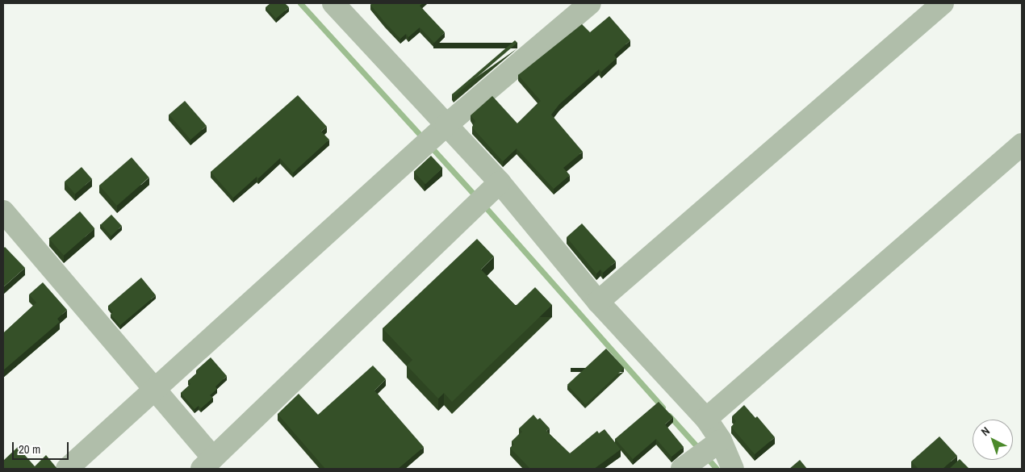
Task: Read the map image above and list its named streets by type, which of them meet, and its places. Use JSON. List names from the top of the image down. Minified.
{"scale_bar":"20 m","north":"top left"}
